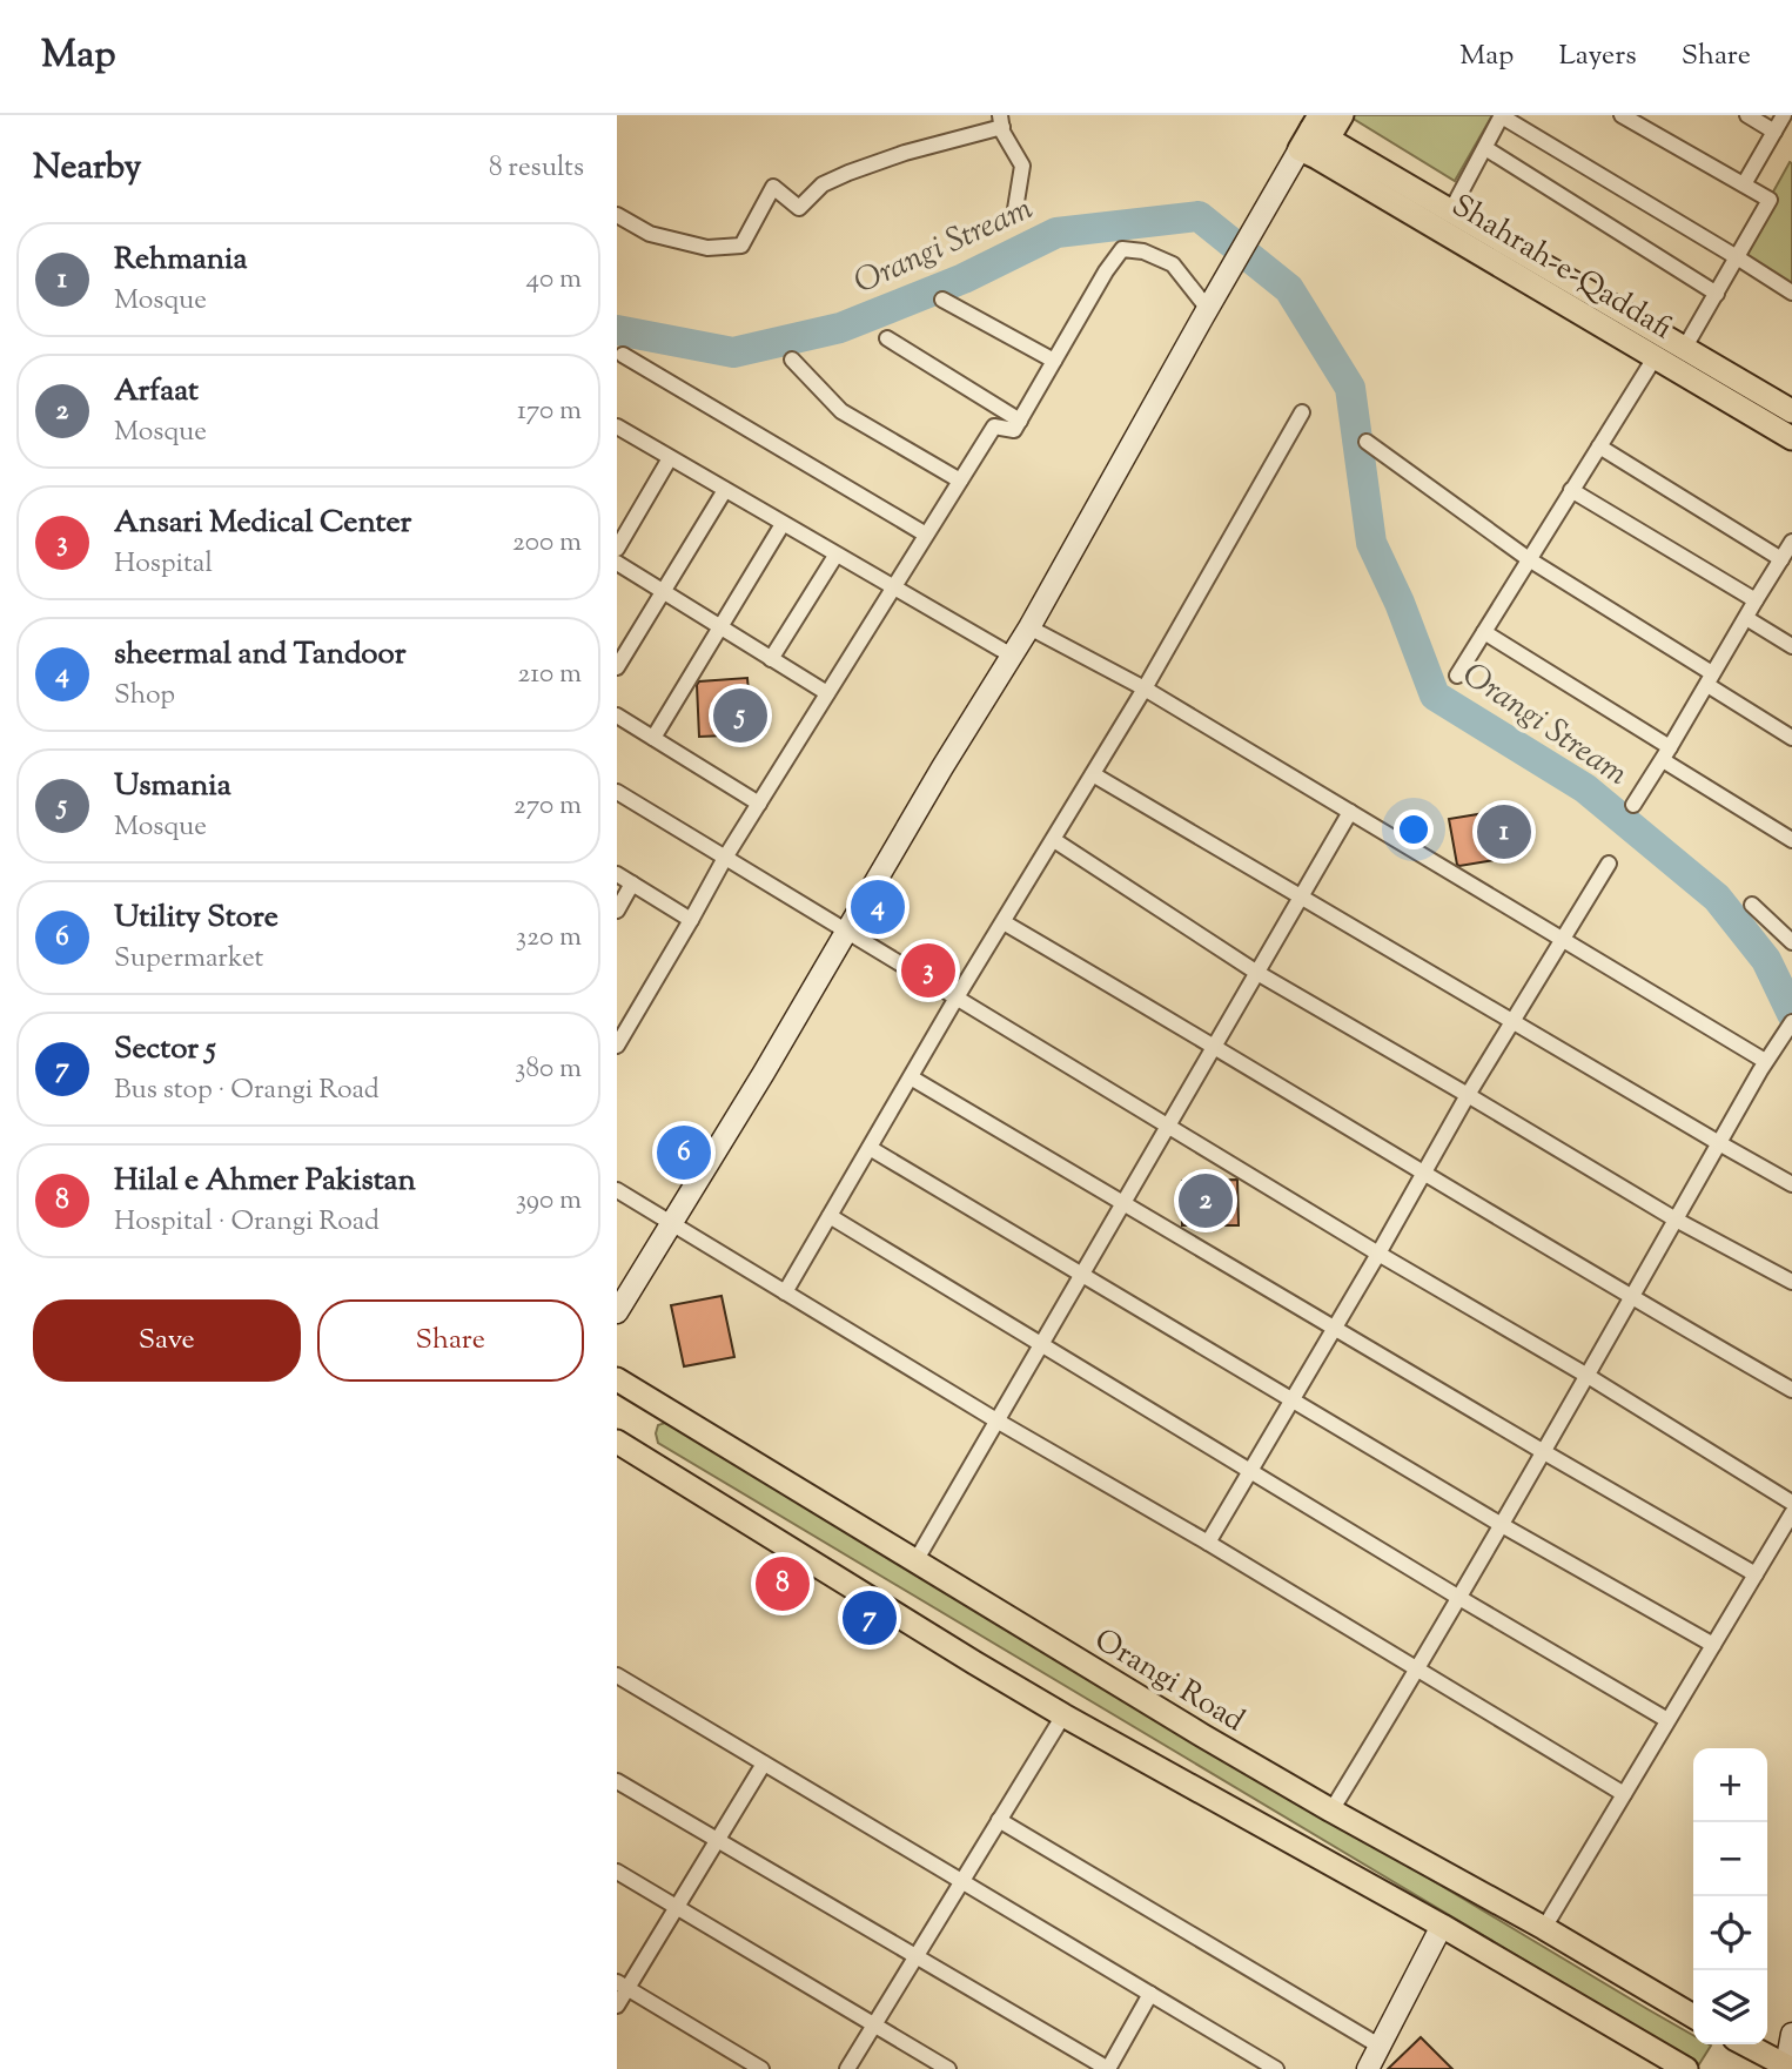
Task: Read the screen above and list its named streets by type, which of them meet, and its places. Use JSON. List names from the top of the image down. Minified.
{"streets":{"main road":["Shahrah-e-Qaddafi","Orangi Road"]},"water":["Orangi Stream"],"page":{"header":"Map","nav":["Map","Layers","Share"],"heading":["Nearby","8 results"],"list":[{"mark":"1","name":"Rehmania","note":"Mosque","value":"40 m"},{"mark":"2","name":"Arfaat","note":"Mosque","value":"170 m"},{"mark":"3","name":"Ansari Medical Center","note":"Hospital","value":"200 m"},{"mark":"4","name":"sheermal and Tandoor","note":"Shop","value":"210 m"},{"mark":"5","name":"Usmania","note":"Mosque","value":"270 m"},{"mark":"6","name":"Utility Store","note":"Supermarket","value":"320 m"},{"mark":"7","name":"Sector 5","note":"Bus stop · Orangi Road","value":"380 m"},{"mark":"8","name":"Hilal e Ahmer Pakistan","note":"Hospital · Orangi Road","value":"390 m"}],"pins":["5","1","4","3","6","2","8","7"],"buttons":["Save","Share"],"map_buttons":["+","−"]}}
